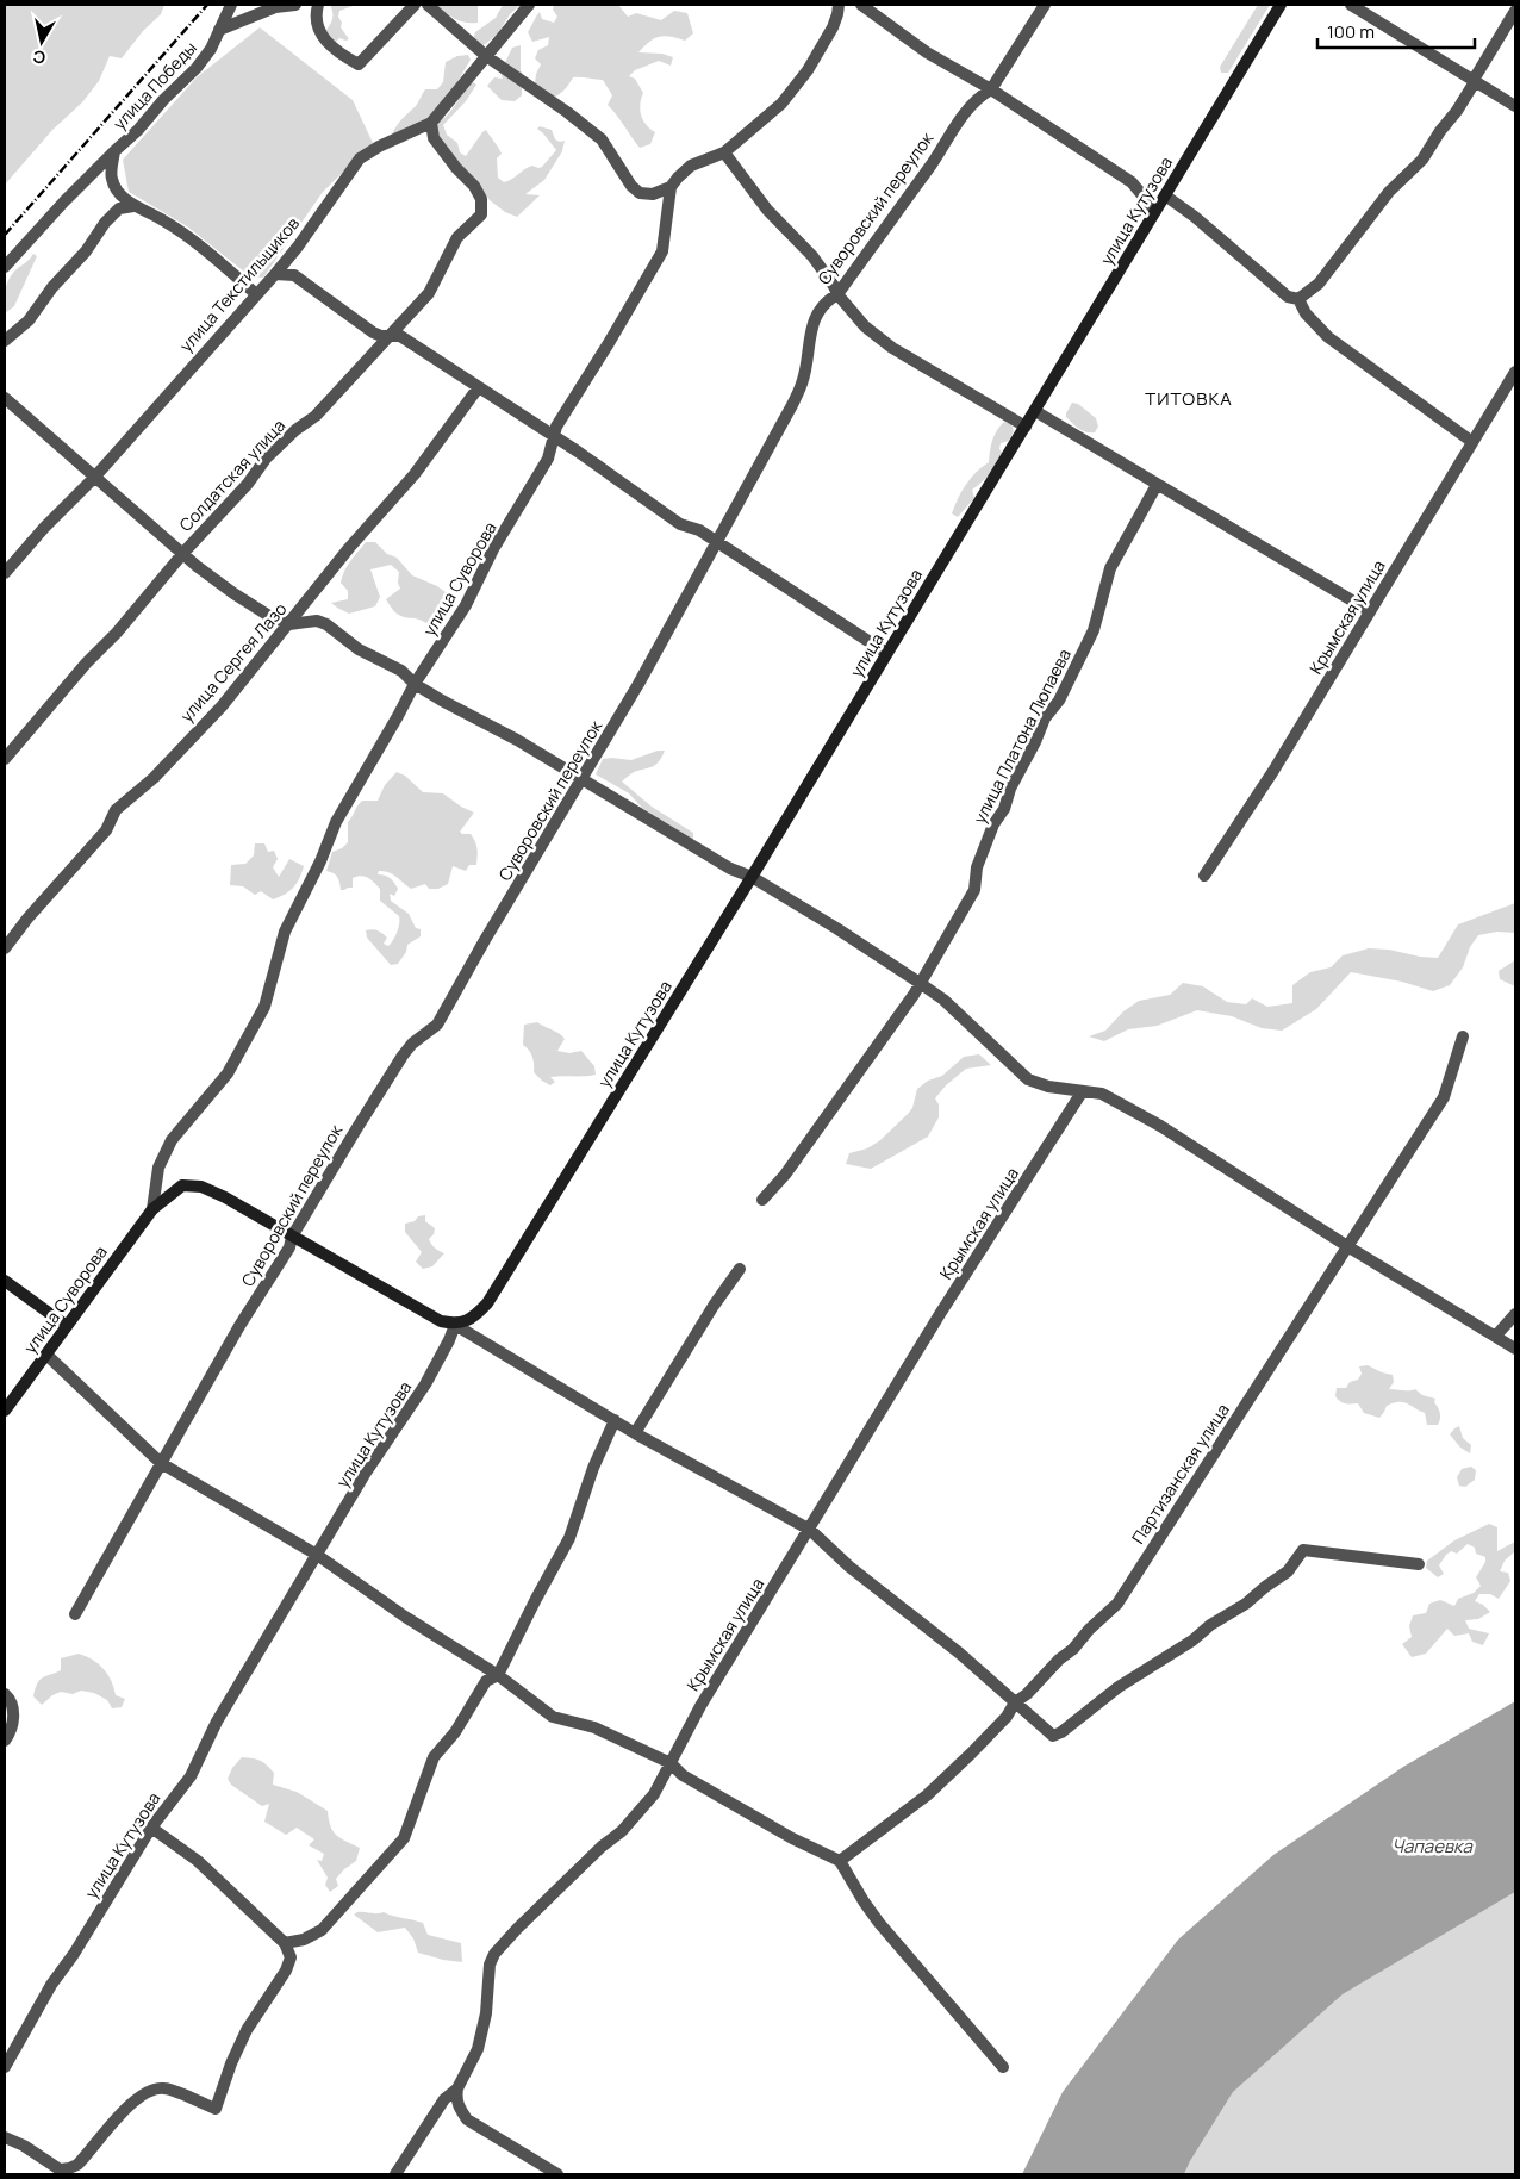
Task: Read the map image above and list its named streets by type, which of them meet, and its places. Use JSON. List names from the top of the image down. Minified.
{"streets":{"street":["улица Победы","Суворовский переулок","улица Кутузова","улица Текстильщиков","Солдатская улица","улица Суворова","Крымская улица","улица Сергея Лазо","улица Платона Люпаева","Партизанская улица"]},"crossings":[["Суворовский переулок","улица Суворова"],["улица Текстильщиков","Солдатская улица"]],"districts":["ТИТОВКА"],"water":["Чапаевка"],"scale_bar":"100 m","north":"bottom"}
